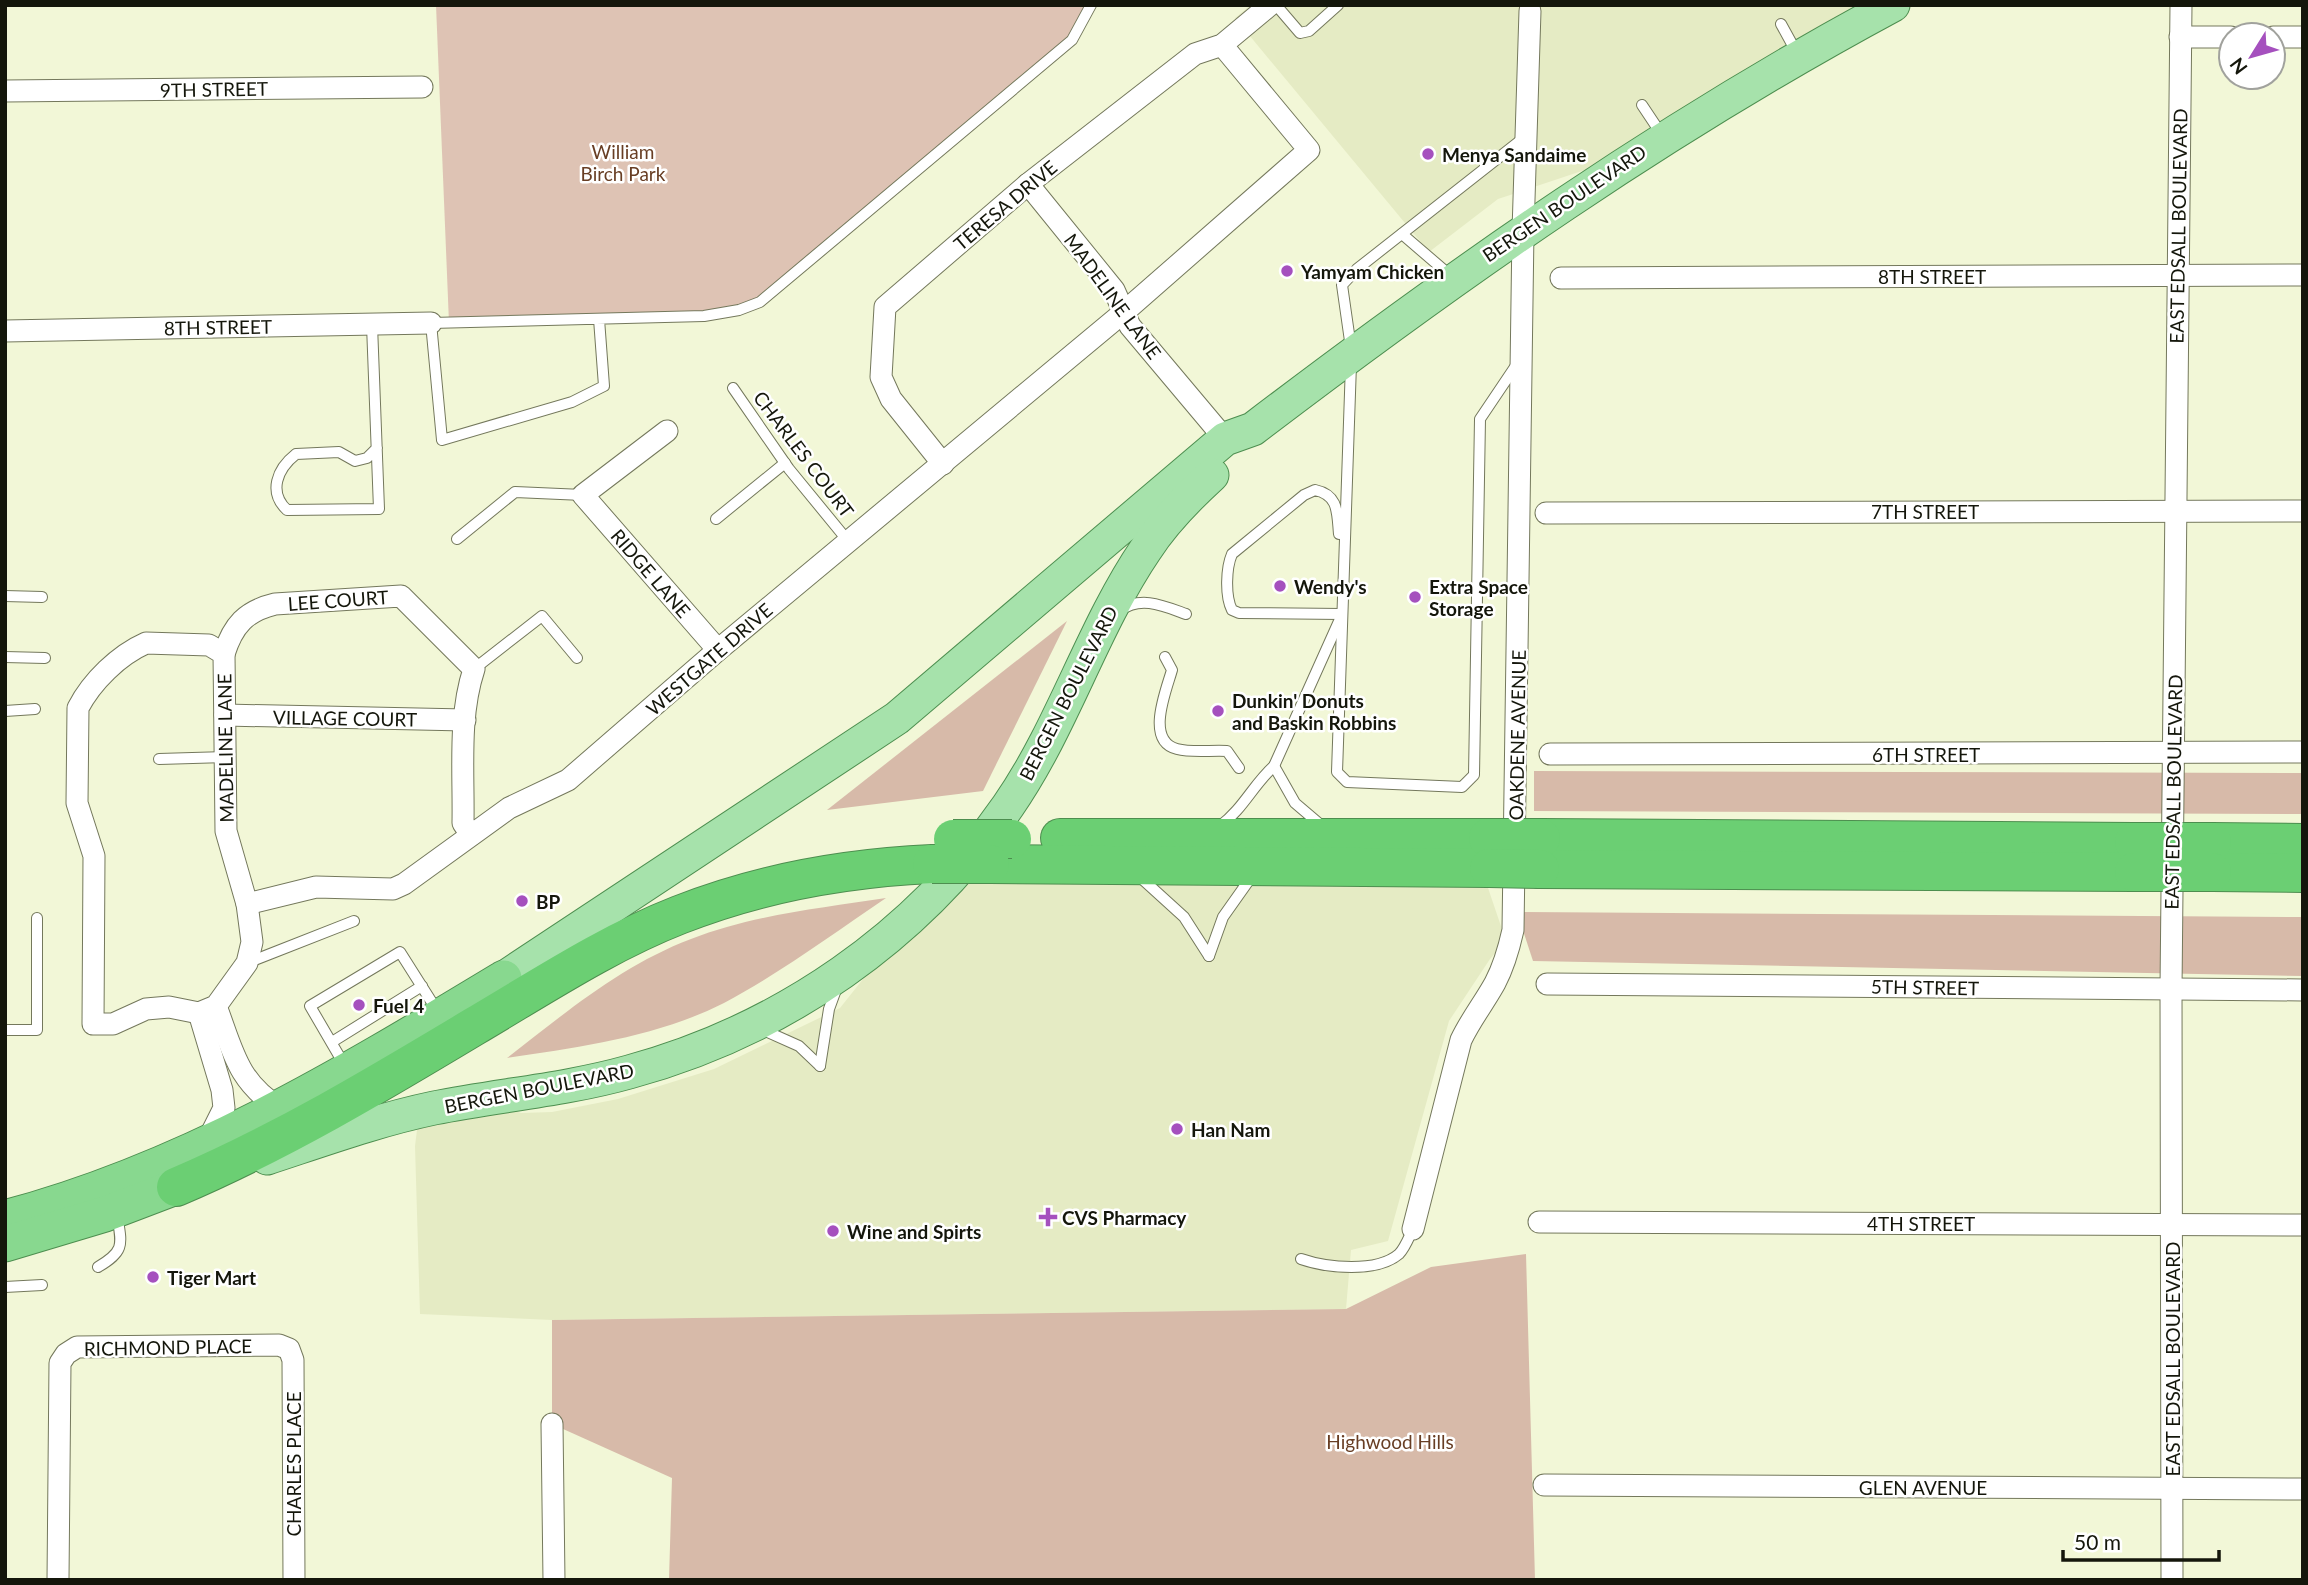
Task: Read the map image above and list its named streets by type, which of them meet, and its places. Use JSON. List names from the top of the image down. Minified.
{"streets":{"highway":["BERGEN BOULEVARD"],"street":["9TH STREET","TERESA DRIVE","EAST EDSALL BOULEVARD","8TH STREET","MADELINE LANE","7TH STREET","RIDGE LANE","LEE COURT","WESTGATE DRIVE","VILLAGE COURT","OAKDENE AVENUE","6TH STREET","5TH STREET","4TH STREET","RICHMOND PLACE","CHARLES PLACE","GLEN AVENUE"],"lane":["CHARLES COURT"]},"crossings":[["BERGEN BOULEVARD","MADELINE LANE"],["BERGEN BOULEVARD","OAKDENE AVENUE"],["TERESA DRIVE","MADELINE LANE"],["TERESA DRIVE","WESTGATE DRIVE"],["EAST EDSALL BOULEVARD","8TH STREET"],["EAST EDSALL BOULEVARD","7TH STREET"],["EAST EDSALL BOULEVARD","6TH STREET"],["EAST EDSALL BOULEVARD","5TH STREET"],["EAST EDSALL BOULEVARD","4TH STREET"],["EAST EDSALL BOULEVARD","GLEN AVENUE"],["MADELINE LANE","LEE COURT"],["MADELINE LANE","WESTGATE DRIVE"],["MADELINE LANE","VILLAGE COURT"],["CHARLES COURT","WESTGATE DRIVE"],["RIDGE LANE","WESTGATE DRIVE"],["RICHMOND PLACE","CHARLES PLACE"]],"parks":["William Birch Park","Highwood Hills"],"places":{"other":["Menya Sandaime","Yamyam Chicken","Wendy's","Extra Space Storage","Dunkin' Donuts and Baskin Robbins","BP","Fuel 4","Han Nam","Wine and Spirts","Tiger Mart"],"health":["CVS Pharmacy"]},"scale_bar":"50 m","north":"bottom left"}
